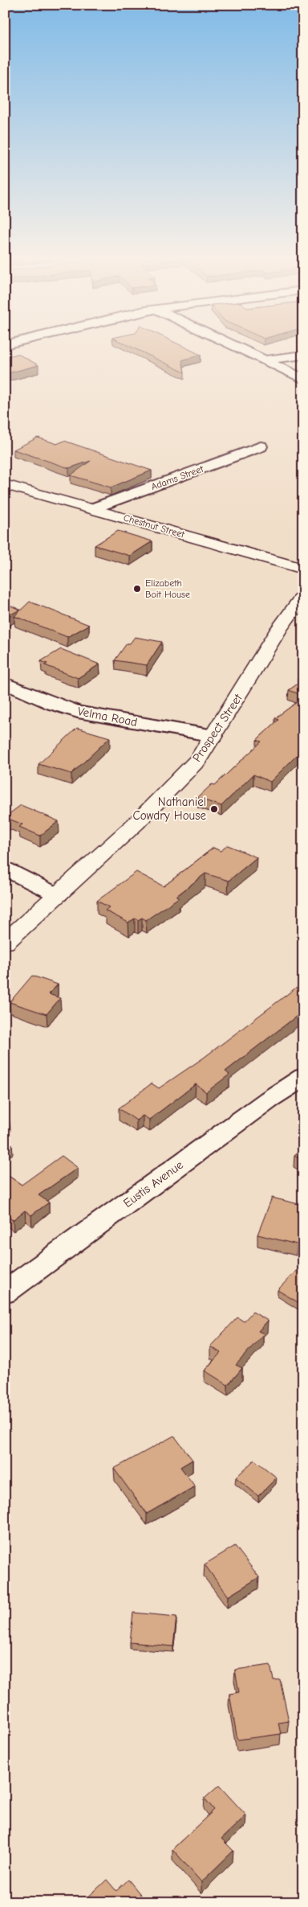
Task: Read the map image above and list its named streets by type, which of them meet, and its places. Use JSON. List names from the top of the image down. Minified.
{"streets":{"main road":["Chestnut Street","Prospect Street"],"street":["Adams Street","Velma Road","Eustis Avenue"]},"crossings":[["Adams Street","Chestnut Street"],["Velma Road","Prospect Street"]],"places":["Elizabeth Boit House","Nathaniel Cowdry House"]}
